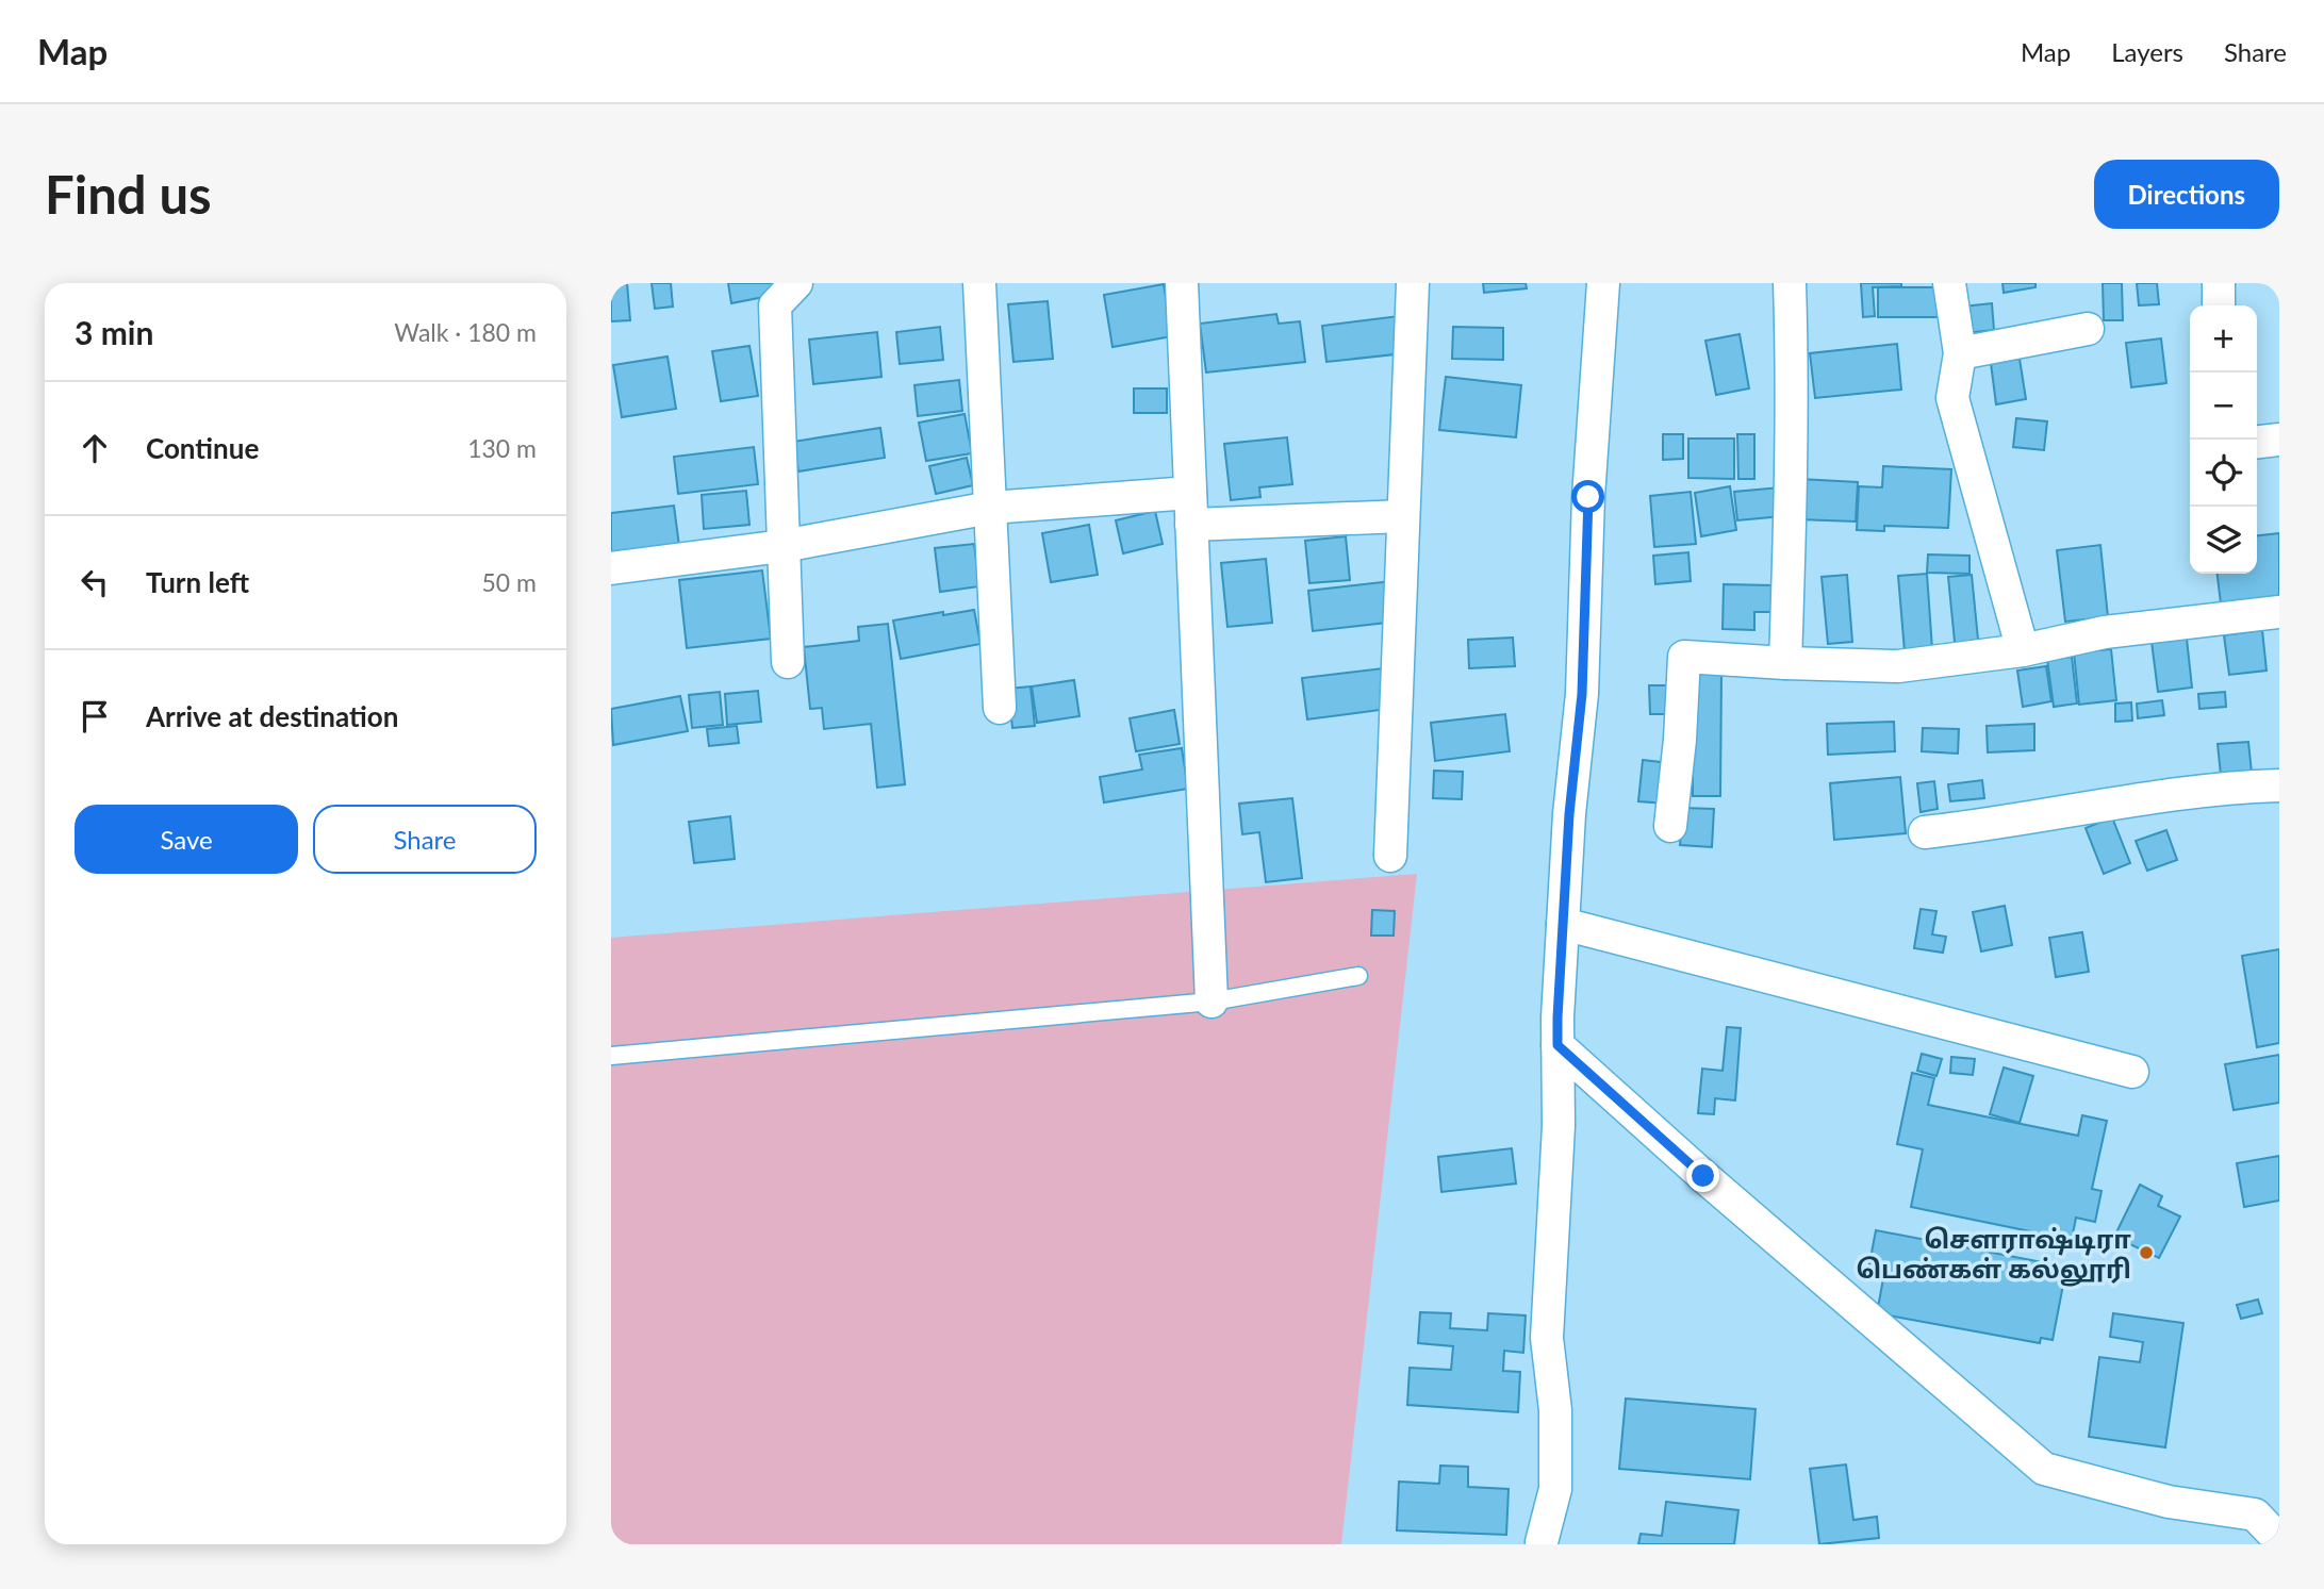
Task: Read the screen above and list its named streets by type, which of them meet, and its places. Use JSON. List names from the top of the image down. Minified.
{"places":["சௌராஷ்டிரா பெண்கள் கல்லூரி"],"page":{"header":"Map","nav":["Map","Layers","Share"],"buttons":["Directions",["Save","Share"]],"title":"Find us","heading":["3 min","Walk · 180 m"],"map_buttons":["+","−"],"list":[["Continue","130 m"],["Turn left","50 m"],"Arrive at destination"]}}
